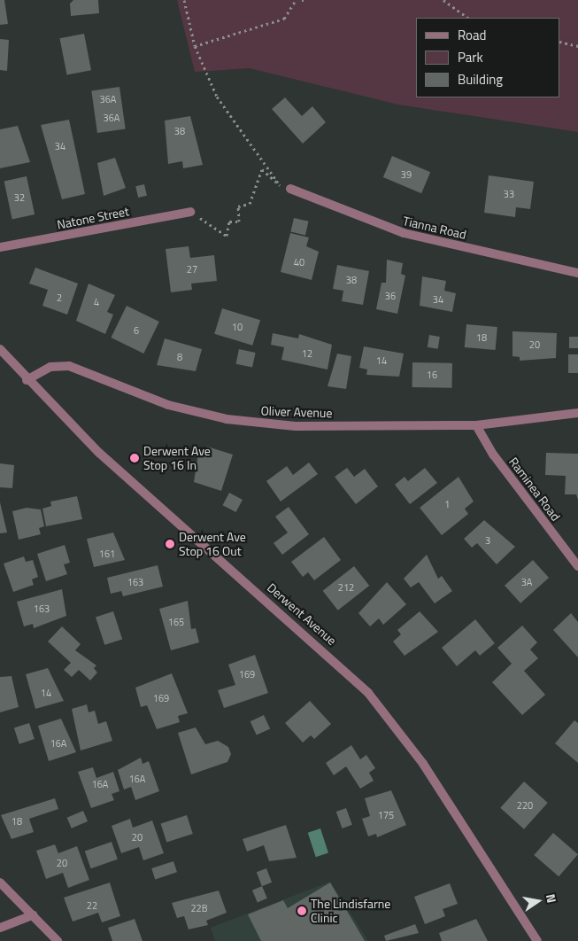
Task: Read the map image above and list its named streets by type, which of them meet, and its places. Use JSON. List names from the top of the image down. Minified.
{"streets":{"street":["Natone Street","Tianna Road","Oliver Avenue","Raminea Road","Derwent Avenue"]},"crossings":[["Oliver Avenue","Raminea Road"],["Oliver Avenue","Derwent Avenue"]],"places":["Derwent Ave Stop 16 In","Derwent Ave Stop 16 Out","The Lindisfarne Clinic"],"house_numbers":["36A","36A","38","34","39","33","32","40","27","38","36","2","34","4","10","6","18","20","12","8","14","16","1","3","161","163","3A","212","163","165","169","14","169","16A","16A","16A","220","175","18","20","20","22","22B"],"legend":["Road","Park","Building"],"north":"right"}
